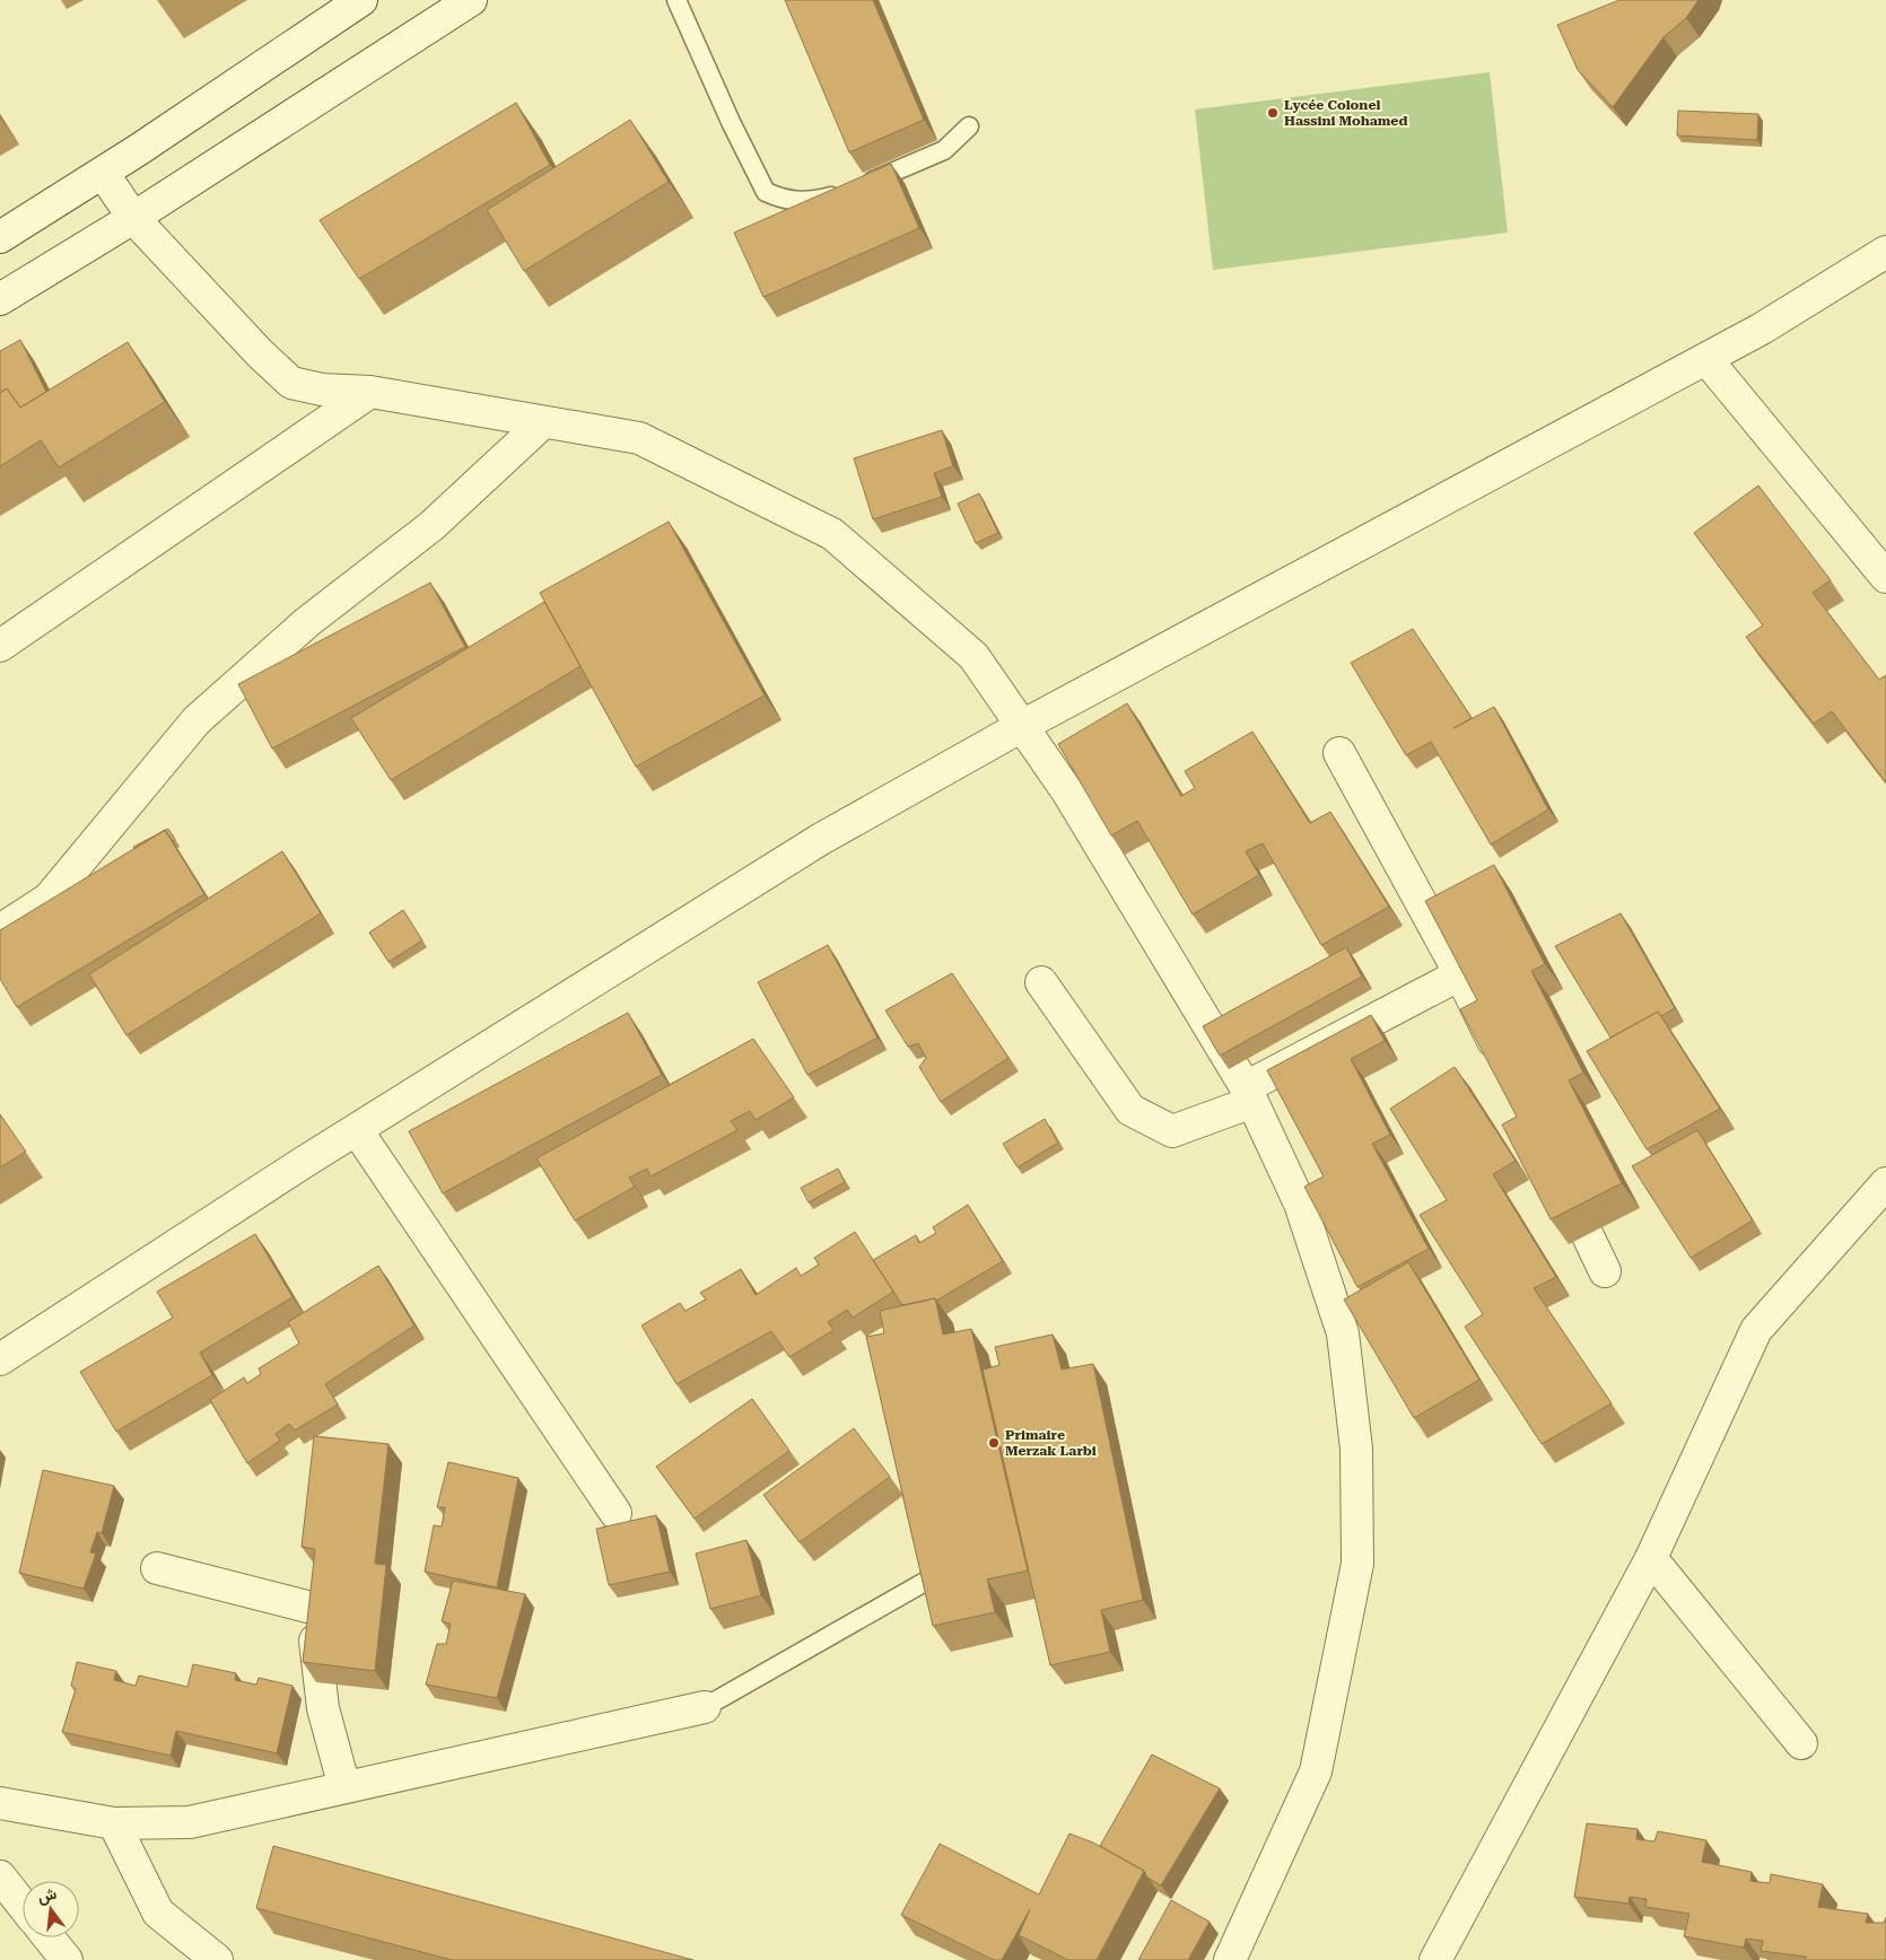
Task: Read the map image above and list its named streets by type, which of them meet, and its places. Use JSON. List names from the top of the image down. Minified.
{"places":["Lycée Colonel Hassini Mohamed","Primaire Merzak Larbi"],"north":"top"}
